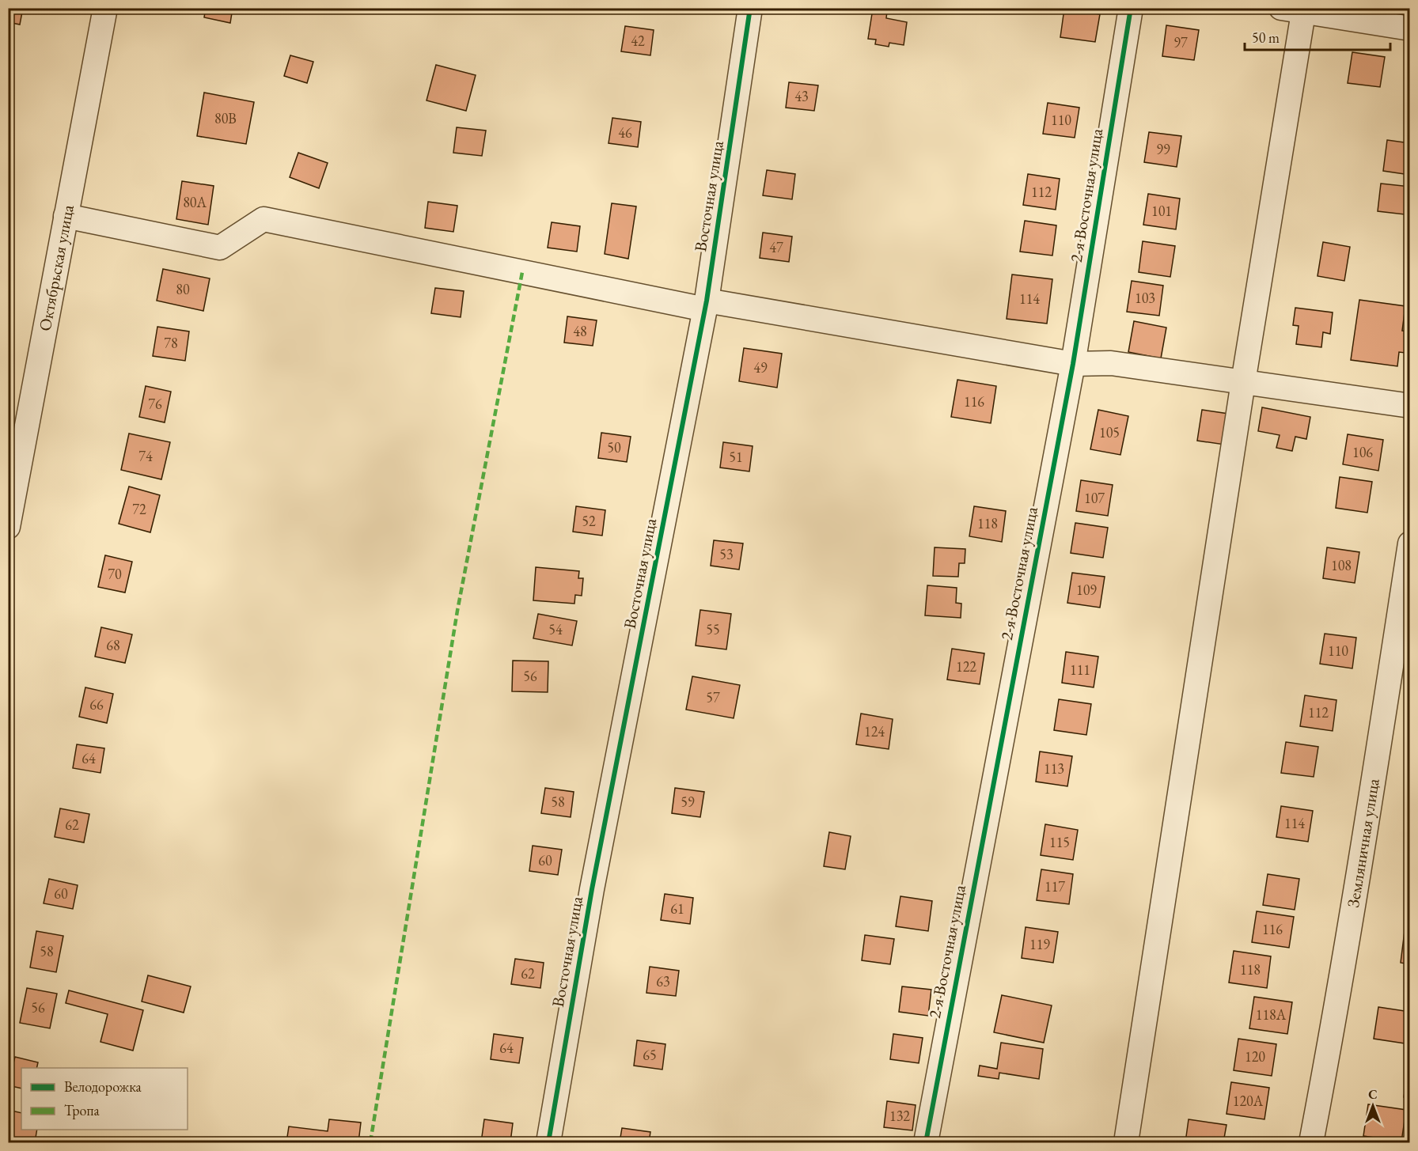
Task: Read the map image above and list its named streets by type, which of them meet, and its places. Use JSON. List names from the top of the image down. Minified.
{"streets":{"street":["2-я Восточная улица","Восточная улица","Октябрьская улица","Земляничная улица"]},"house_numbers":["42","97","43","80В","110","46","99","112","80А","101","47","80","103","114","48","78","49","116","76","105","50","106","74","51","107","72","52","118","53","108","70","109","54","55","68","110","122","111","56","57","66","112","124","64","113","58","59","114","62","115","60","117","60","61","116","119","58","118","62","63","56","118А","64","65","120","120А","132"],"legend":["Велодорожка","Тропа"],"scale_bar":"50 m","north":"top"}
